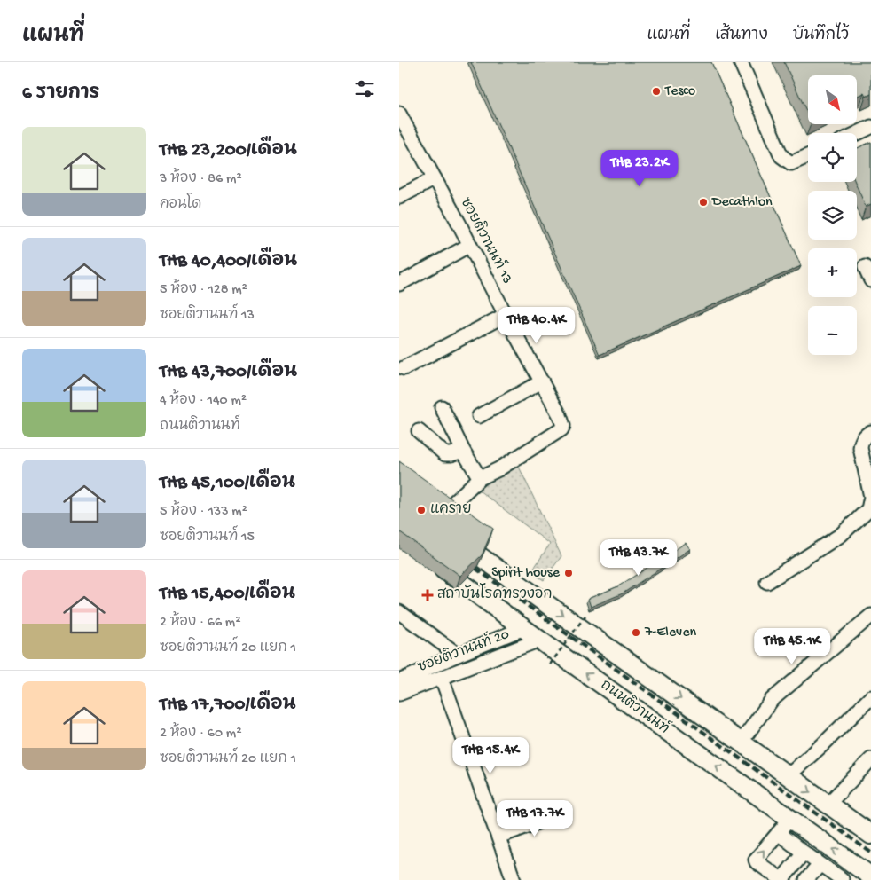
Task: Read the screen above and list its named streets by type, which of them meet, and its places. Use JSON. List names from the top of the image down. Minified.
{"streets":{"main road":["ถนนติวานนท์"],"street":["ซอยติวานนท์ 13","ซอยติวานนท์ 20"]},"crossings":[["ซอยติวานนท์ 20","ถนนติวานนท์"]],"places":{"other":["Tesco","Decathlon","แคราย","Spirit house","7-Eleven"],"health":["สถาบันโรคทรวงอก"]},"north":"bottom right","page":{"header":"แผนที่","nav":["แผนที่","เส้นทาง","บันทึกไว้"],"heading":"6 รายการ","map_buttons":["+","−"],"list":[{"name":"THB 23,200/เดือน","note":"3 ห้อง · 86 m² · คอนโด"},{"name":"THB 40,400/เดือน","note":"5 ห้อง · 128 m² · ซอยติวานนท์ 13"},{"name":"THB 43,700/เดือน","note":"4 ห้อง · 140 m² · ถนนติวานนท์"},{"name":"THB 45,100/เดือน","note":"5 ห้อง · 133 m² · ซอยติวานนท์ 15"},{"name":"THB 15,400/เดือน","note":"2 ห้อง · 66 m² · ซอยติวานนท์ 20 แยก 1"},{"name":"THB 17,700/เดือน","note":"2 ห้อง · 60 m² · ซอยติวานนท์ 20 แยก 1"}],"price":["THB 23.2K","THB 40.4K","THB 43.7K","THB 45.1K","THB 15.4K","THB 17.7K"]}}
